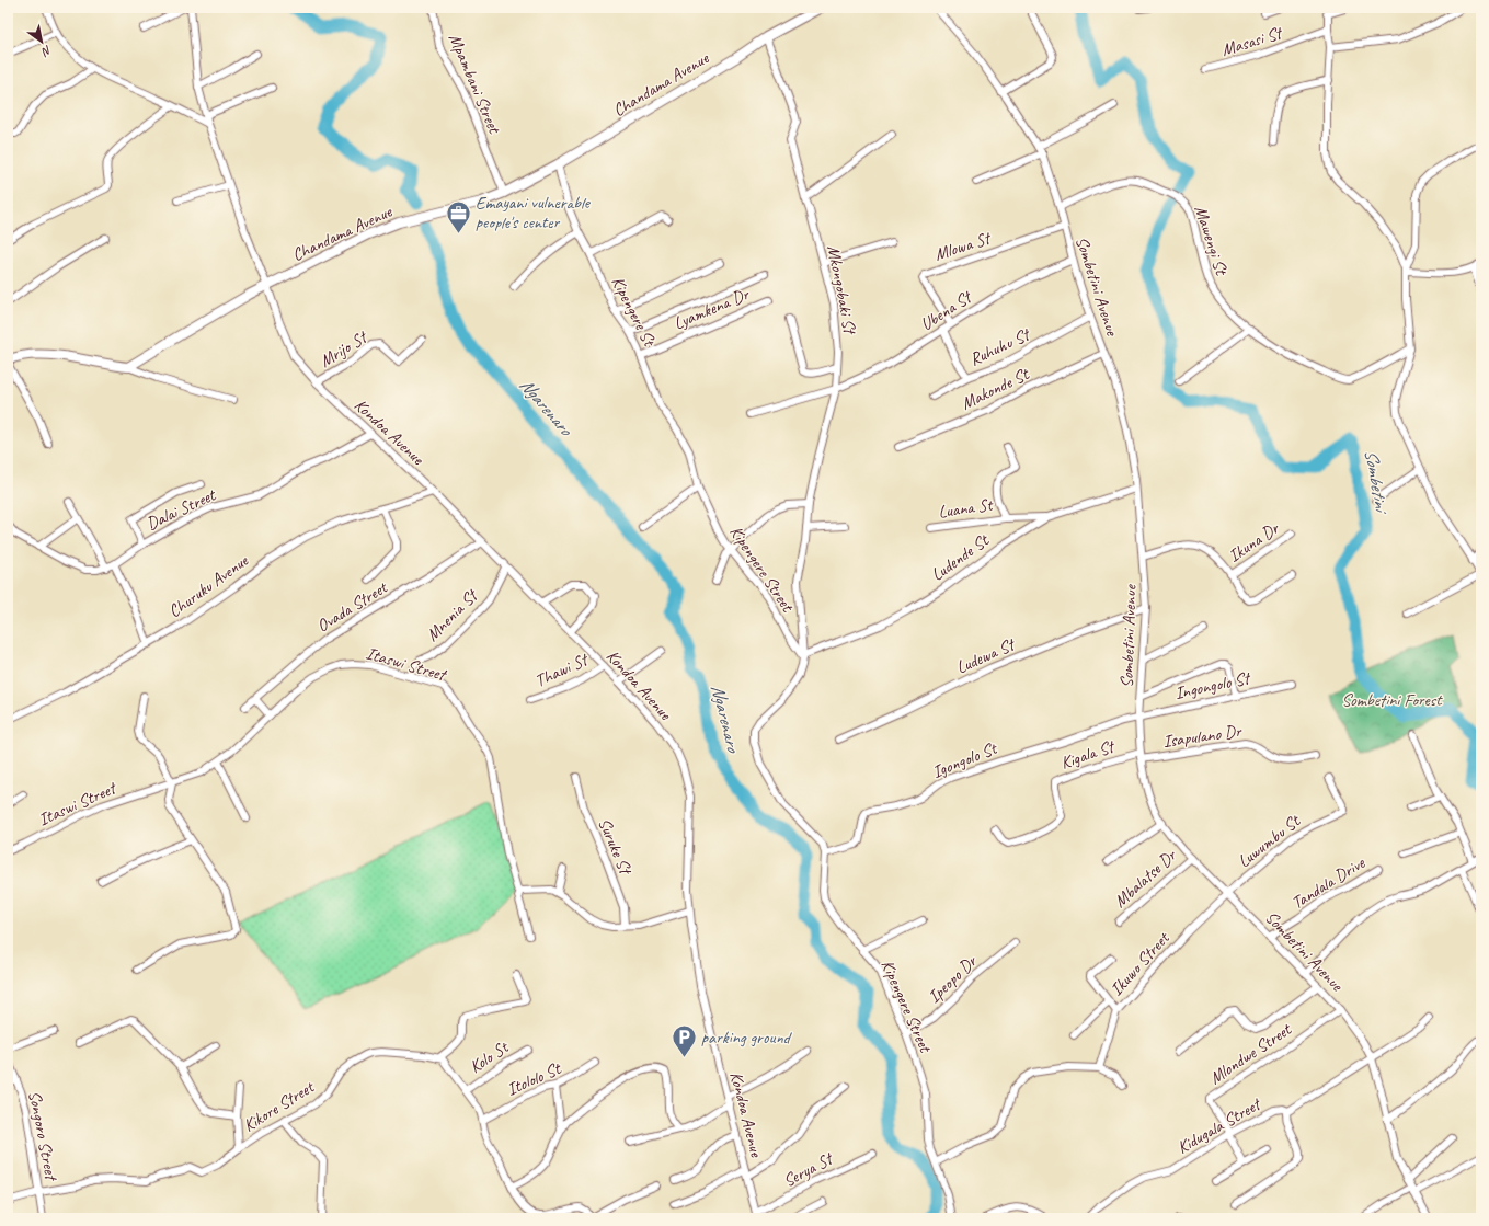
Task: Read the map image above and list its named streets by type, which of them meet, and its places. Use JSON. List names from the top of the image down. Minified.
{"streets":{"street":["Masasi St","Mpambani Street","Chandama Avenue","Mawengi St","Mlowa St","Sombetini Avenue","Mkongobaki St","Lyamkena Dr","Kipengere St","Ubena St","Ruhuhu St","Mrijo St","Makonde St","Kondoa Avenue","Luana St","Dalai Street","Ikuna Dr","Ludende St","Kipengere Street","Churuku Avenue","Ovada Street","Mnenia St","Ludewa St","Itaswi Street","Thawi St","Ingongolo St","Isapulano Dr","Kigala St","Igongolo St","Luwumbu St","Suruke St","Mbalatse Dr","Tandala Drive","Ikuwo Street","Ipeopo Dr","Mlondwe Street","Kolo St","Itololo St","Kikore Street","Kidugala Street","Songoro Street","Serya St"]},"crossings":[["Mpambani Street","Chandama Avenue"],["Chandama Avenue","Mkongobaki St"],["Chandama Avenue","Kipengere St"],["Chandama Avenue","Kondoa Avenue"],["Mawengi St","Sombetini Avenue"],["Mlowa St","Sombetini Avenue"],["Mlowa St","Ubena St"],["Sombetini Avenue","Ubena St"],["Sombetini Avenue","Ruhuhu St"],["Sombetini Avenue","Makonde St"],["Sombetini Avenue","Ludende St"],["Sombetini Avenue","Ludewa St"],["Sombetini Avenue","Ingongolo St"],["Sombetini Avenue","Isapulano Dr"],["Sombetini Avenue","Kigala St"],["Sombetini Avenue","Igongolo St"],["Sombetini Avenue","Luwumbu St"],["Sombetini Avenue","Mbalatse Dr"],["Sombetini Avenue","Tandala Drive"],["Sombetini Avenue","Ikuwo Street"],["Sombetini Avenue","Mlondwe Street"],["Sombetini Avenue","Kidugala Street"],["Mkongobaki St","Ubena St"],["Mkongobaki St","Ludende St"],["Mkongobaki St","Kipengere Street"],["Lyamkena Dr","Kipengere St"],["Kipengere St","Kipengere Street"],["Ubena St","Ruhuhu St"],["Mrijo St","Kondoa Avenue"],["Kondoa Avenue","Dalai Street"],["Kondoa Avenue","Churuku Avenue"],["Kondoa Avenue","Ovada Street"],["Kondoa Avenue","Mnenia St"],["Kondoa Avenue","Thawi St"],["Kondoa Avenue","Serya St"],["Luana St","Ludende St"],["Ludende St","Kipengere Street"],["Kipengere Street","Igongolo St"],["Kipengere Street","Ipeopo Dr"],["Mnenia St","Itaswi Street"],["Ingongolo St","Igongolo St"],["Isapulano Dr","Kigala St"],["Luwumbu St","Ikuwo Street"],["Mlondwe Street","Kidugala Street"],["Kikore Street","Songoro Street"]],"water":["Ngarenaro","Sombetini"],"parks":["Sombetini Forest"],"places":{"office":["Emayani vulnerable people's center"],"parking":["parking ground"]},"north":"bottom right"}
